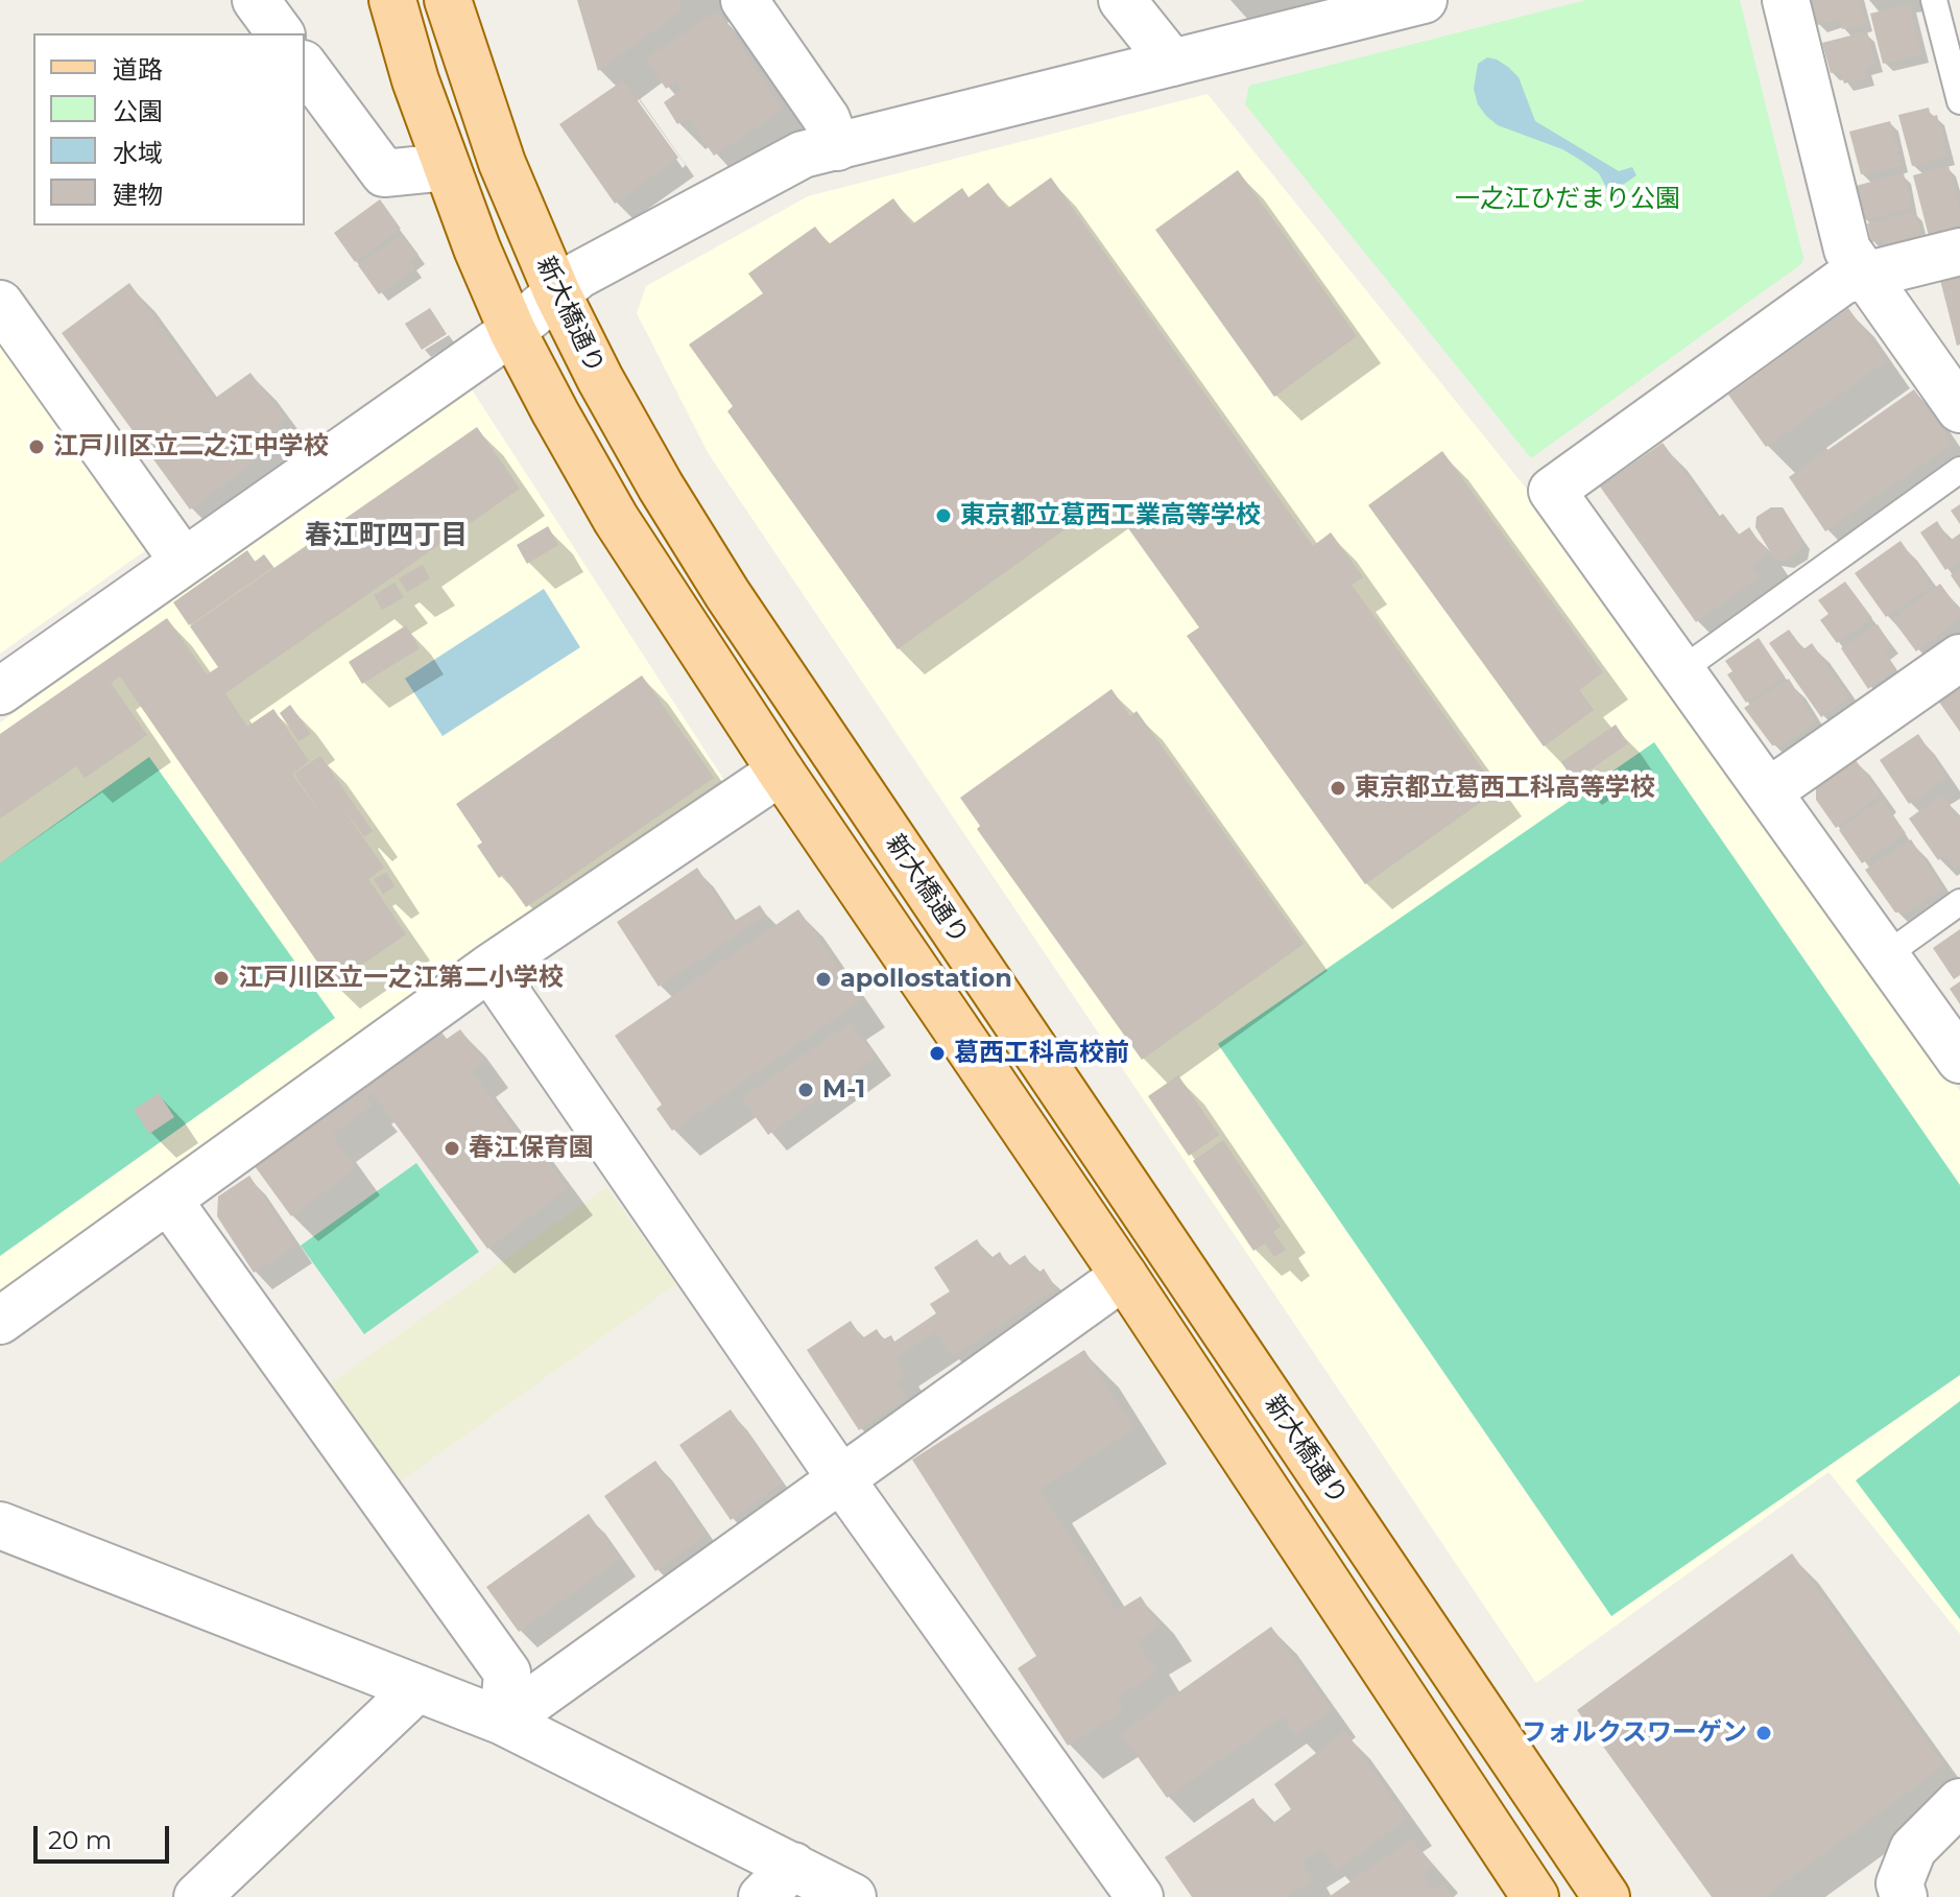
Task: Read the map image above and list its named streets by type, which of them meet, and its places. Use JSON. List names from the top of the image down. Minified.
{"streets":{"main road":["新大橋通り"]},"districts":["春江町四丁目"],"parks":["一之江ひだまり公園"],"places":["江戸川区立二之江中学校","東京都立葛西工業高等学校","東京都立葛西工科高等学校","江戸川区立一之江第二小学校","apollostation","葛西工科高校前","M-1","春江保育園","フォルクスワーゲン"],"legend":["道路","公園","水域","建物"],"scale_bar":"20 m"}
